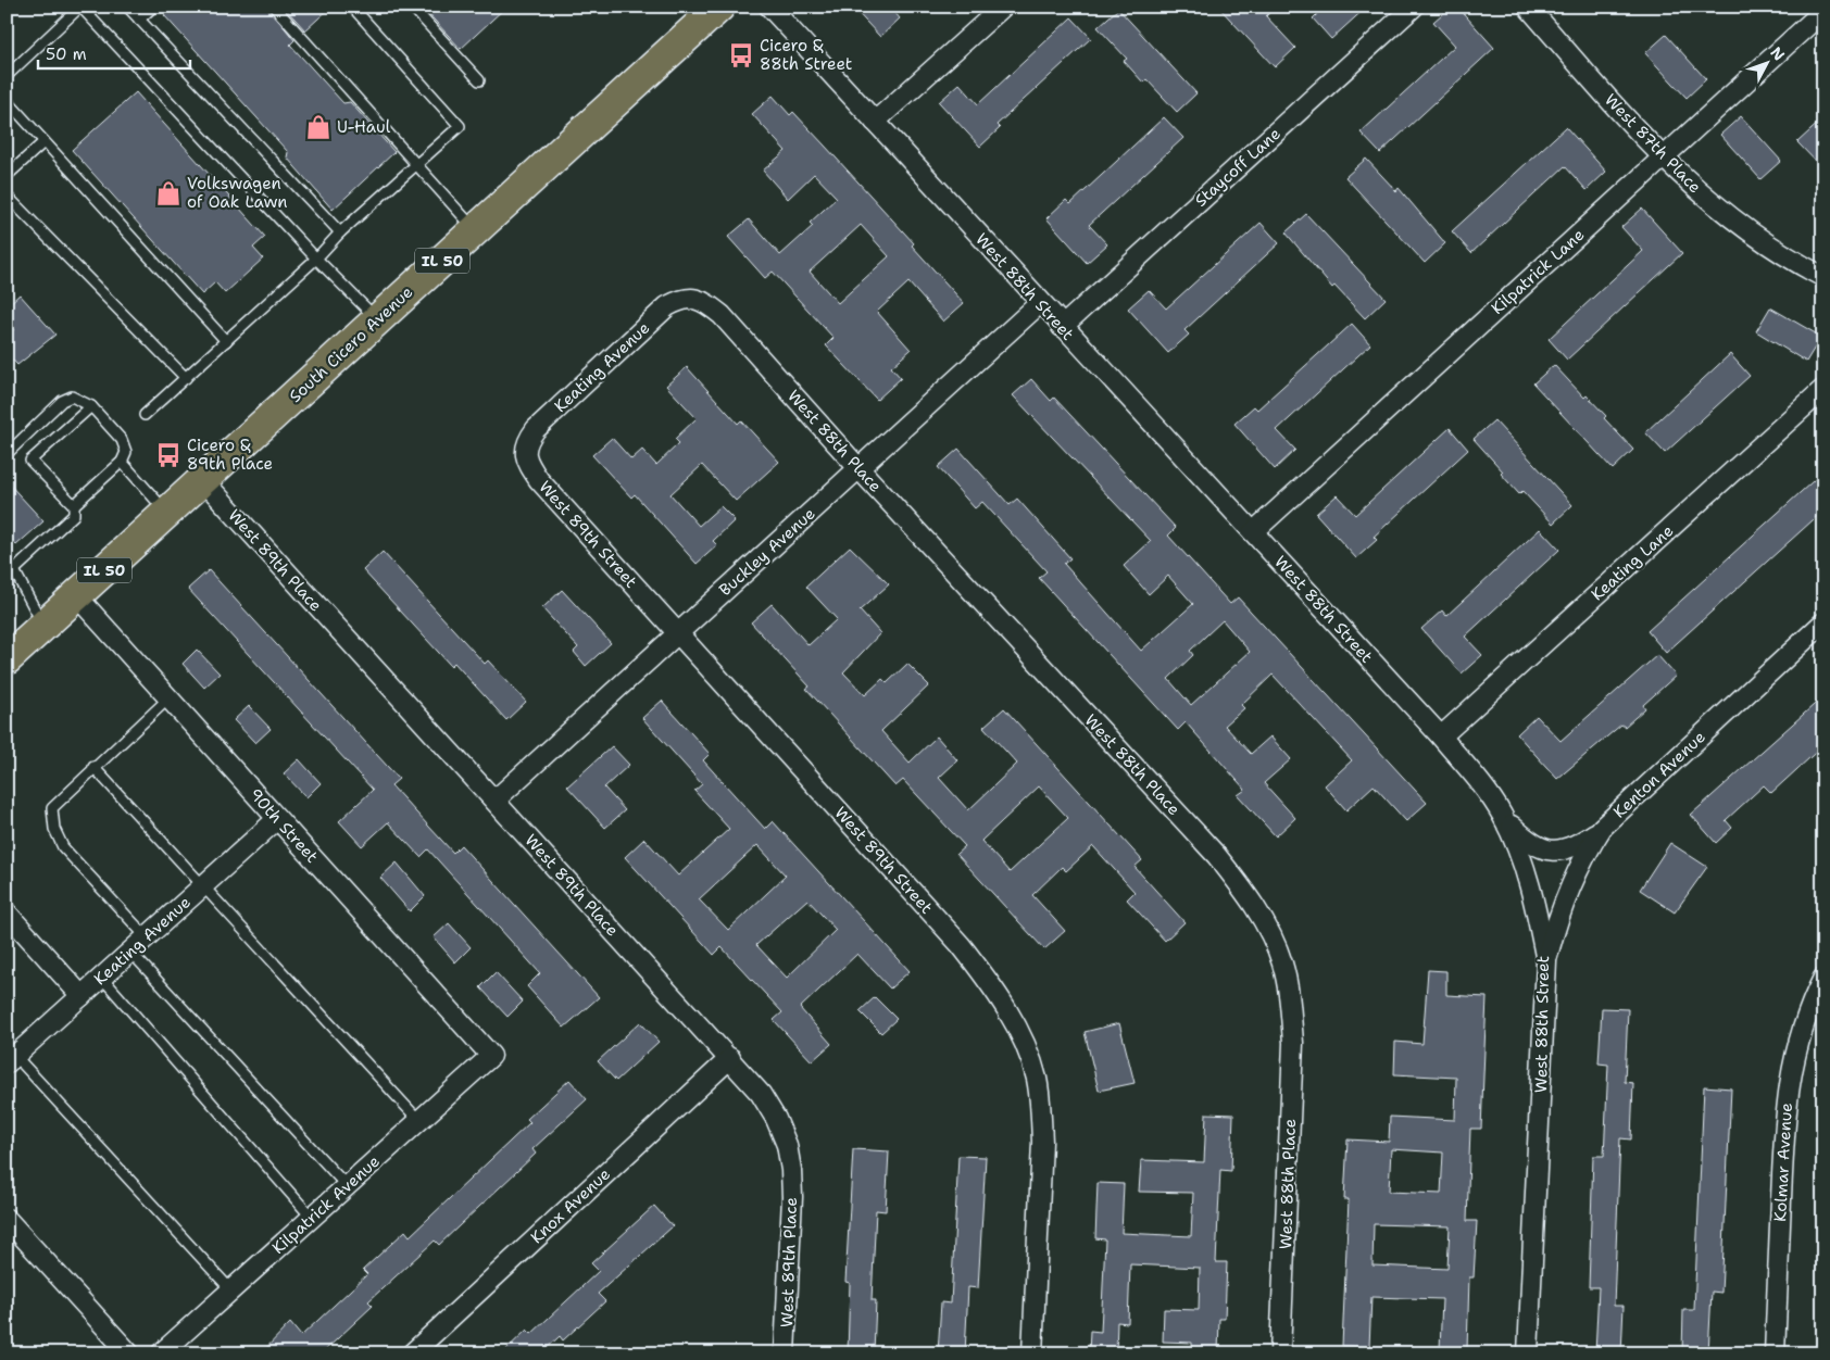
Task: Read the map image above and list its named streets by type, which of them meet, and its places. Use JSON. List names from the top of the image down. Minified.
{"streets":{"main road":["IL 50","South Cicero Avenue"],"street":["West 87th Place","Staycoff Lane","Kilpatrick Lane","West 88th Street","Keating Avenue","West 88th Place","West 89th Street","Buckley Avenue","West 89th Place","Keating Lane","Kenton Avenue","90th Street","Kolmar Avenue","Kilpatrick Avenue","Knox Avenue"]},"crossings":[["West 87th Place","Kilpatrick Lane"],["Staycoff Lane","West 88th Street"],["Kilpatrick Lane","West 88th Street"],["West 88th Street","Buckley Avenue"],["West 88th Street","Keating Lane"],["West 88th Street","Kenton Avenue"],["South Cicero Avenue","West 89th Place"],["South Cicero Avenue","90th Street"],["Keating Avenue","West 88th Place"],["Keating Avenue","West 89th Street"],["Keating Avenue","90th Street"],["West 88th Place","Buckley Avenue"],["West 89th Street","Buckley Avenue"],["Buckley Avenue","West 89th Place"],["West 89th Place","Knox Avenue"],["90th Street","Kilpatrick Avenue"]],"places":{"bus stop":["Cicero & 88th Street","Cicero & 89th Place"],"shop":["U-Haul","Volkswagen of Oak Lawn"]},"scale_bar":"50 m","north":"top right"}
